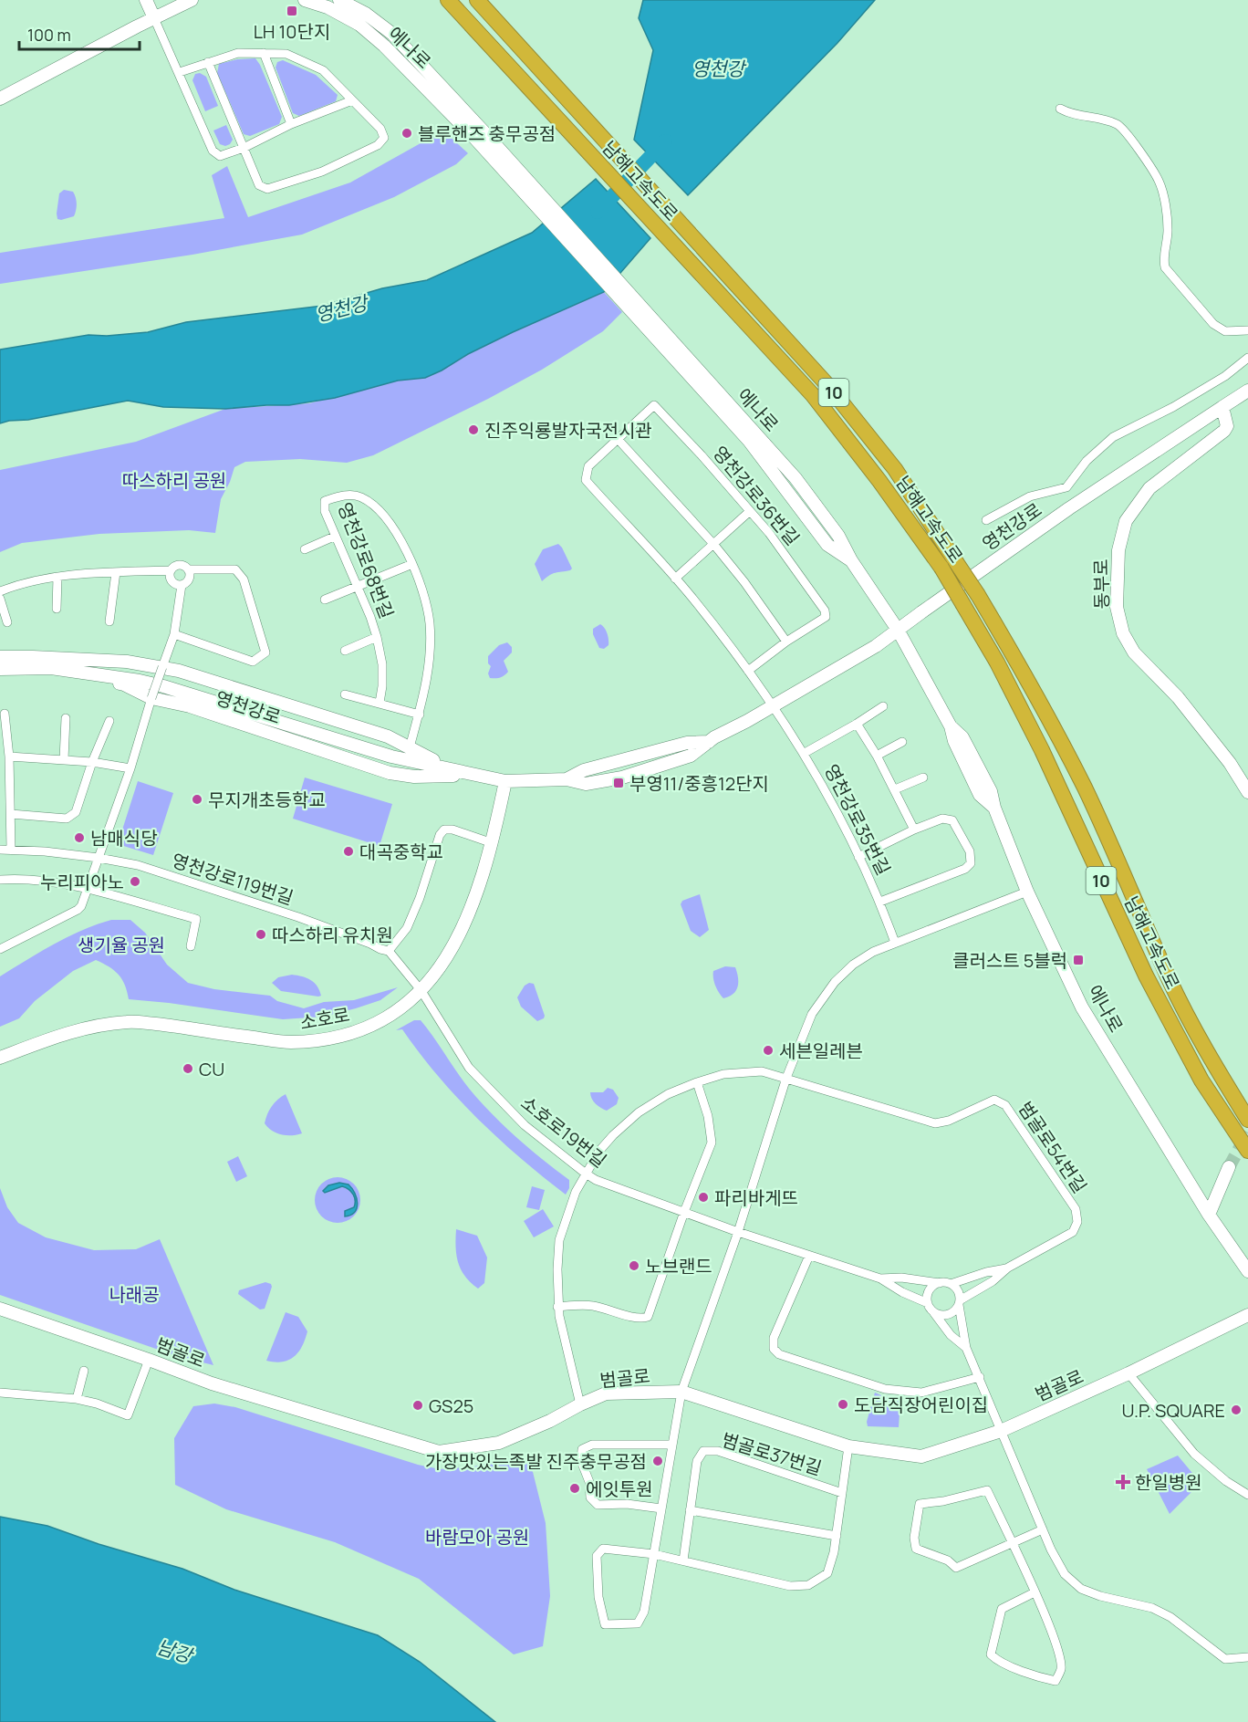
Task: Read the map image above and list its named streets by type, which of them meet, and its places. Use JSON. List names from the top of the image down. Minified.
{"streets":{"highway":["남해고속도로","10"],"street":["에나로","영천강로36번길","영천강로","영천강로68번길","동부로","영천강로35번길","영천강로119번길","소호로","소호로19번길","범골로54번길","범골로","범골로37번길"]},"crossings":[["에나로","영천강로"],["영천강로36번길","영천강로"],["영천강로36번길","영천강로35번길"],["영천강로","영천강로68번길"],["영천강로","동부로"],["영천강로","영천강로35번길"],["영천강로","소호로"],["영천강로119번길","소호로"],["영천강로119번길","소호로19번길"],["소호로","소호로19번길"],["소호로19번길","범골로54번길"],["범골로54번길","범골로"],["범골로","범골로37번길"]],"water":["영천강","남강"],"parks":["따스하리 공원","생기율 공원","나래공","바람모아 공원"],"places":{"transit":["LH 10단지","부영11/중흥12단지","클러스트 5블럭"],"other":["블루핸즈 충무공점","진주익룡발자국전시관","무지개초등학교","남매식당","대곡중학교","누리피아노","따스하리 유치원","세븐일레븐","CU","파리바게뜨","노브랜드","도담직장어린이집","GS25","U.P. SQUARE","가장맛있는족발 진주충무공점","에잇투원"],"health":["한일병원"]},"scale_bar":"100 m"}
